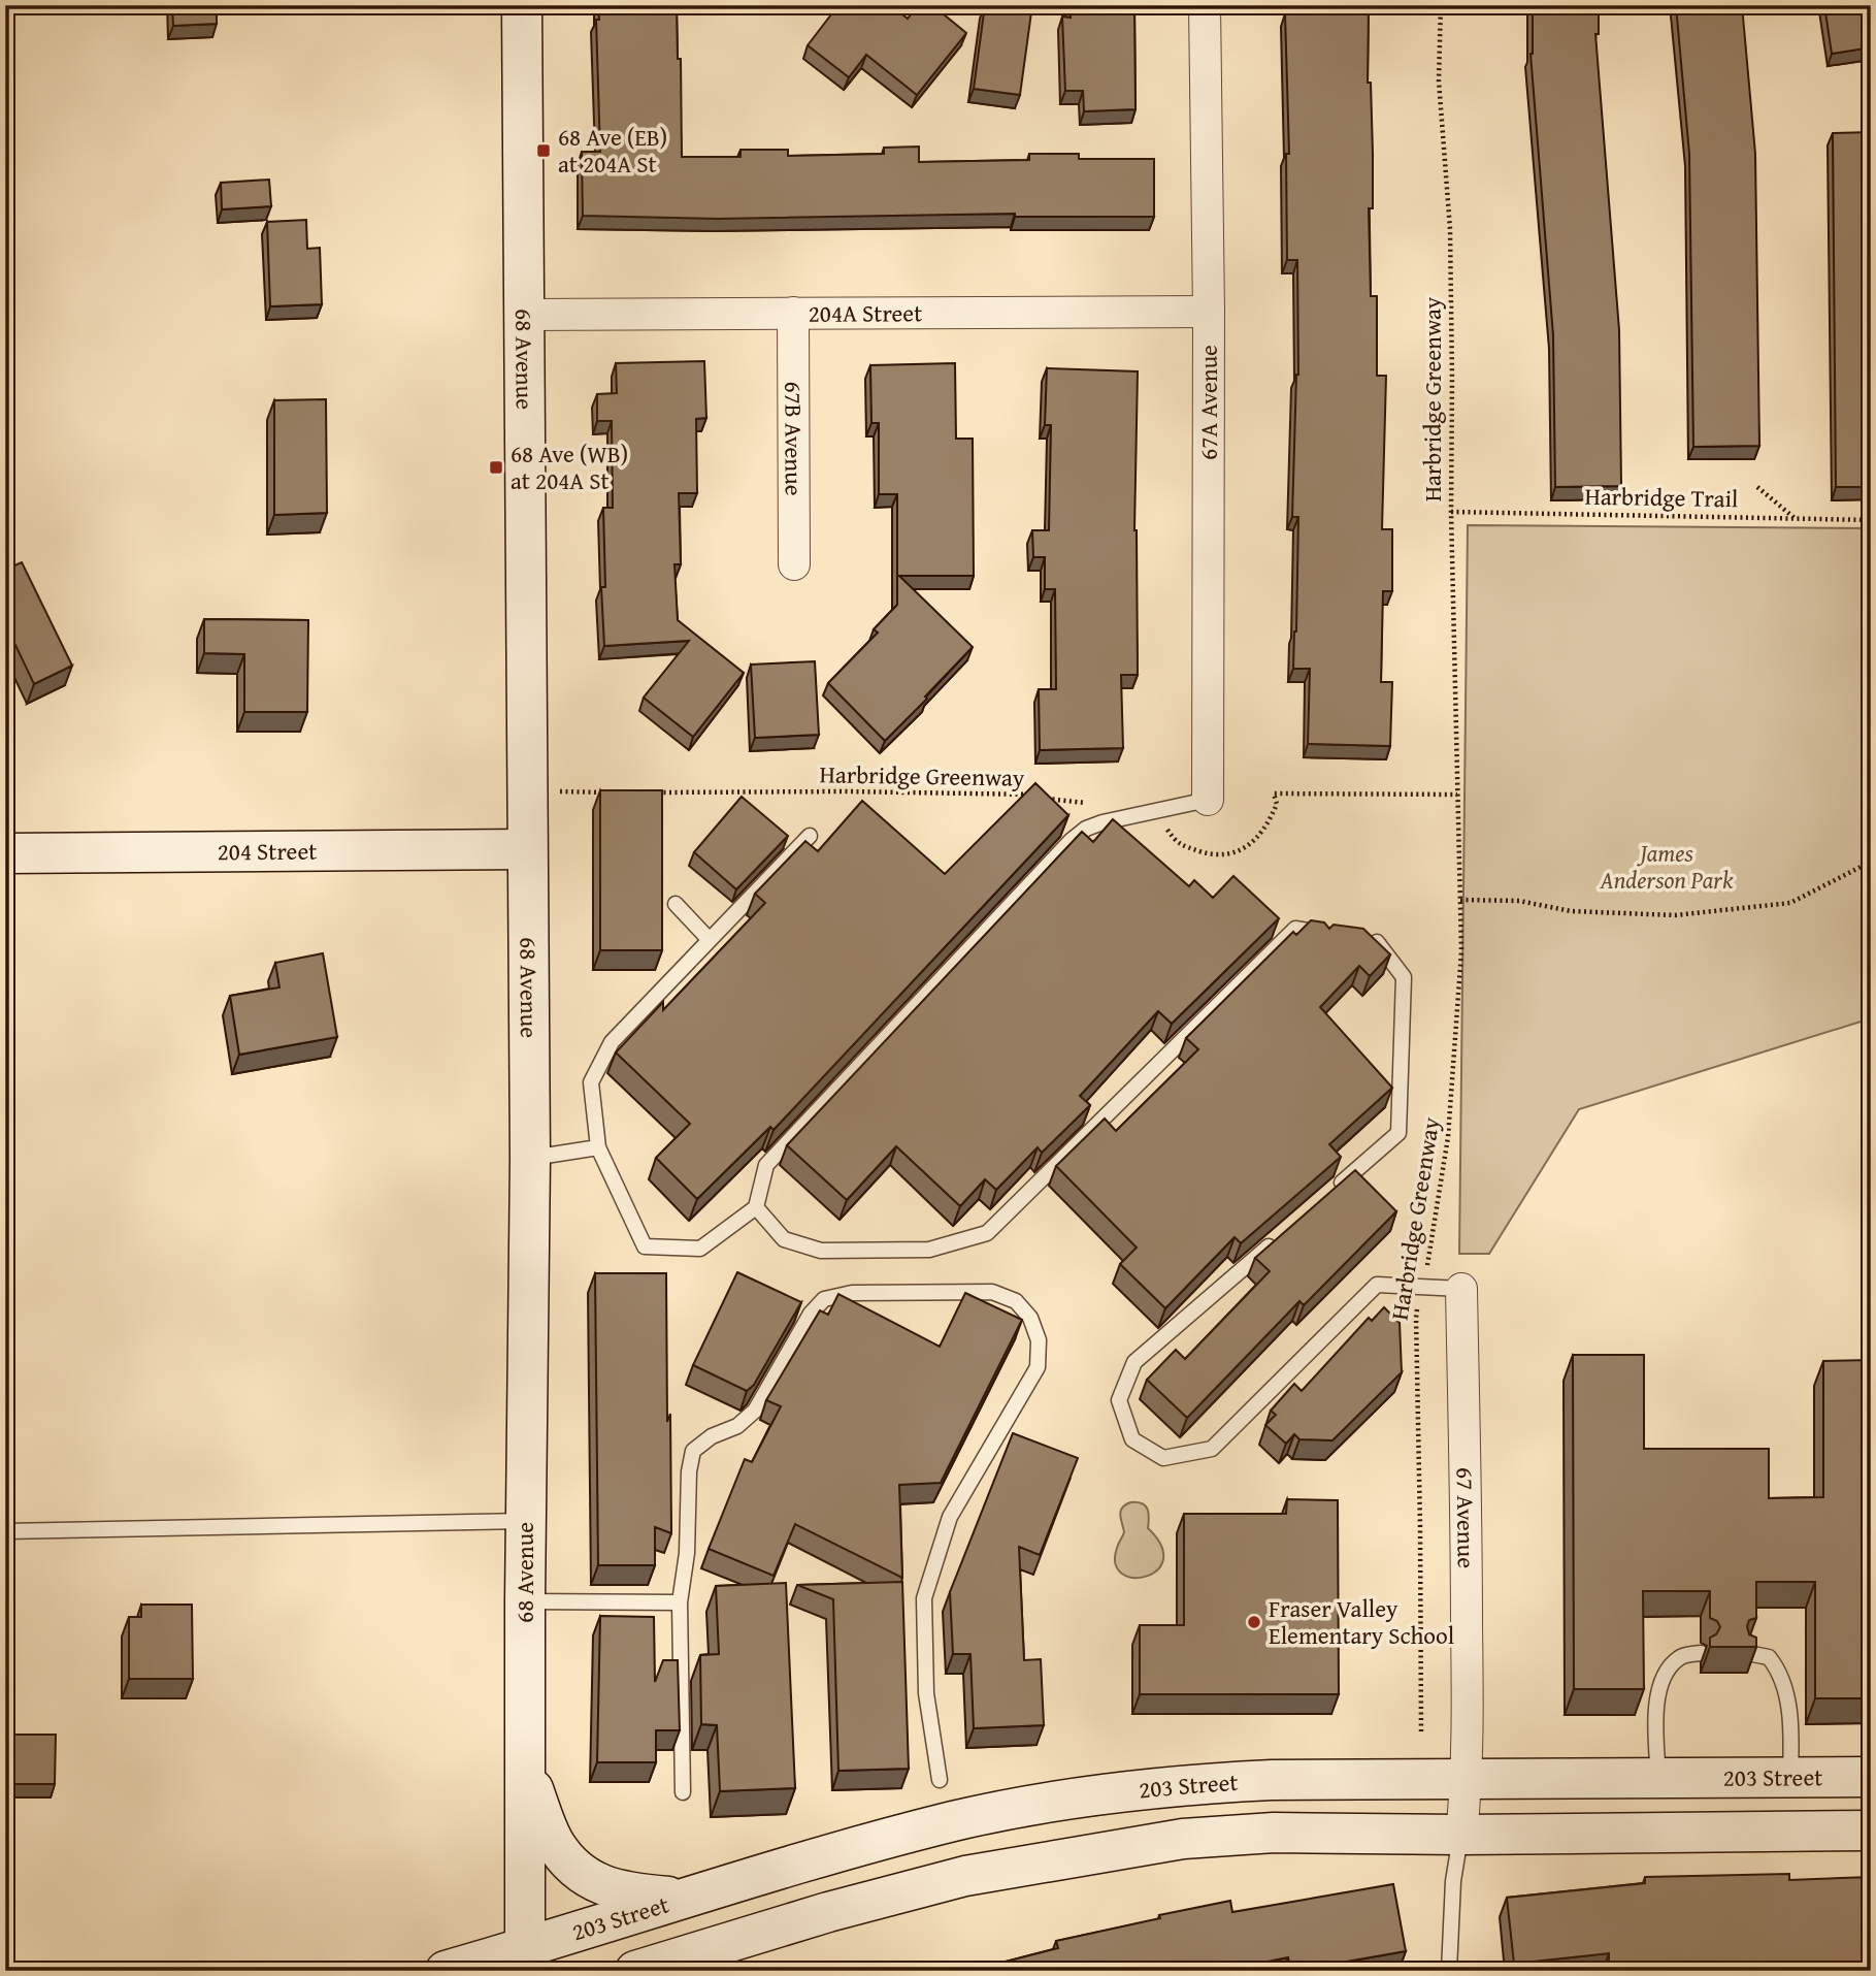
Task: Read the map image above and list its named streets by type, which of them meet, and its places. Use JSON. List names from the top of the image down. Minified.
{"streets":{"main road":["68 Avenue","204 Street","203 Street"],"street":["204A Street","67A Avenue","67B Avenue","67 Avenue"],"path":["Harbridge Greenway","Harbridge Trail"]},"crossings":[["204A Street","68 Avenue"],["204A Street","67A Avenue"],["204A Street","67B Avenue"],["68 Avenue","204 Street"],["68 Avenue","203 Street"],["Harbridge Greenway","Harbridge Trail"],["67 Avenue","203 Street"]],"parks":["James Anderson Park"],"places":{"transit":["68 Ave (EB) at 204A St","68 Ave (WB) at 204A St"],"other":["Fraser Valley Elementary School"]}}
